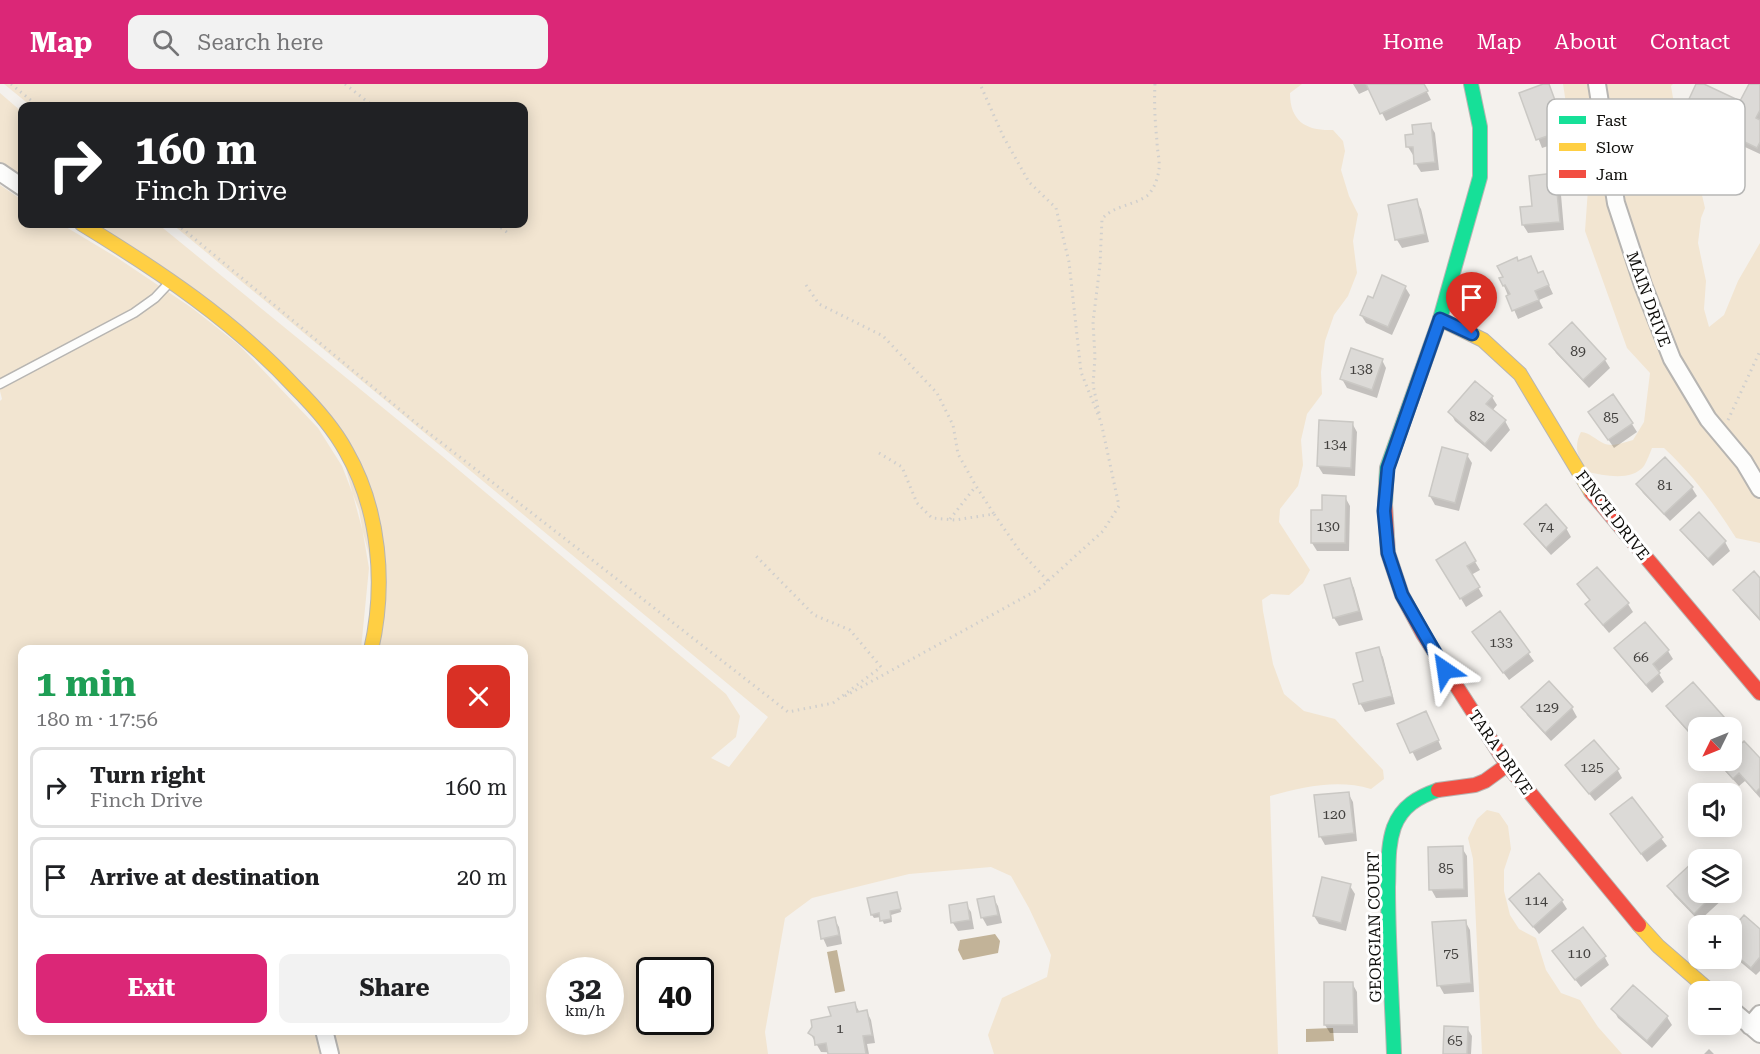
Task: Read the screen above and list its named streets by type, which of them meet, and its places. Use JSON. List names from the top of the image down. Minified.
{"streets":{"street":["MAIN DRIVE","FINCH DRIVE","TARA DRIVE","GEORGIAN COURT"]},"crossings":[["FINCH DRIVE","TARA DRIVE"],["TARA DRIVE","GEORGIAN COURT"]],"house_numbers":["89","138","82","85","134","81","130","74","133","66","129","125","120","85","114","75","110","1","65"],"legend":["Fast","Slow","Jam"],"north":"bottom left","page":{"header":"Map","search":"Search here","nav":["Home","Map","About","Contact"],"turn":["160 m","Finch Drive"],"heading":["1 min","180 m · 17:56"],"map_buttons":["+","−"],"list":[{"name":"Turn right","note":"Finch Drive","value":"160 m"},{"name":"Arrive at destination","value":"20 m"}],"buttons":["Exit","Share"],"speed":"32 km/h","limit":"40"}}
